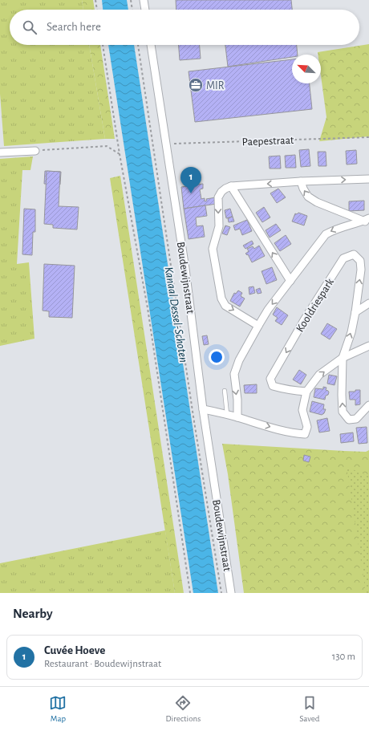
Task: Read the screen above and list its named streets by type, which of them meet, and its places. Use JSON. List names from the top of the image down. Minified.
{"streets":{"street":["Boudewijnstraat","Kooldriespark"],"path":["Paepestraat"]},"crossings":[["Paepestraat","Boudewijnstraat"]],"water":["Kanaal Dessel-Schoten"],"places":{"office":["MIR"]},"north":"top left","page":{"search":"Search here","pins":"1","heading":"Nearby","list":[{"mark":"1","name":"Cuvée Hoeve","note":"Restaurant · Boudewijnstraat","value":"130 m"}],"nav":["Map","Directions","Saved"]}}
